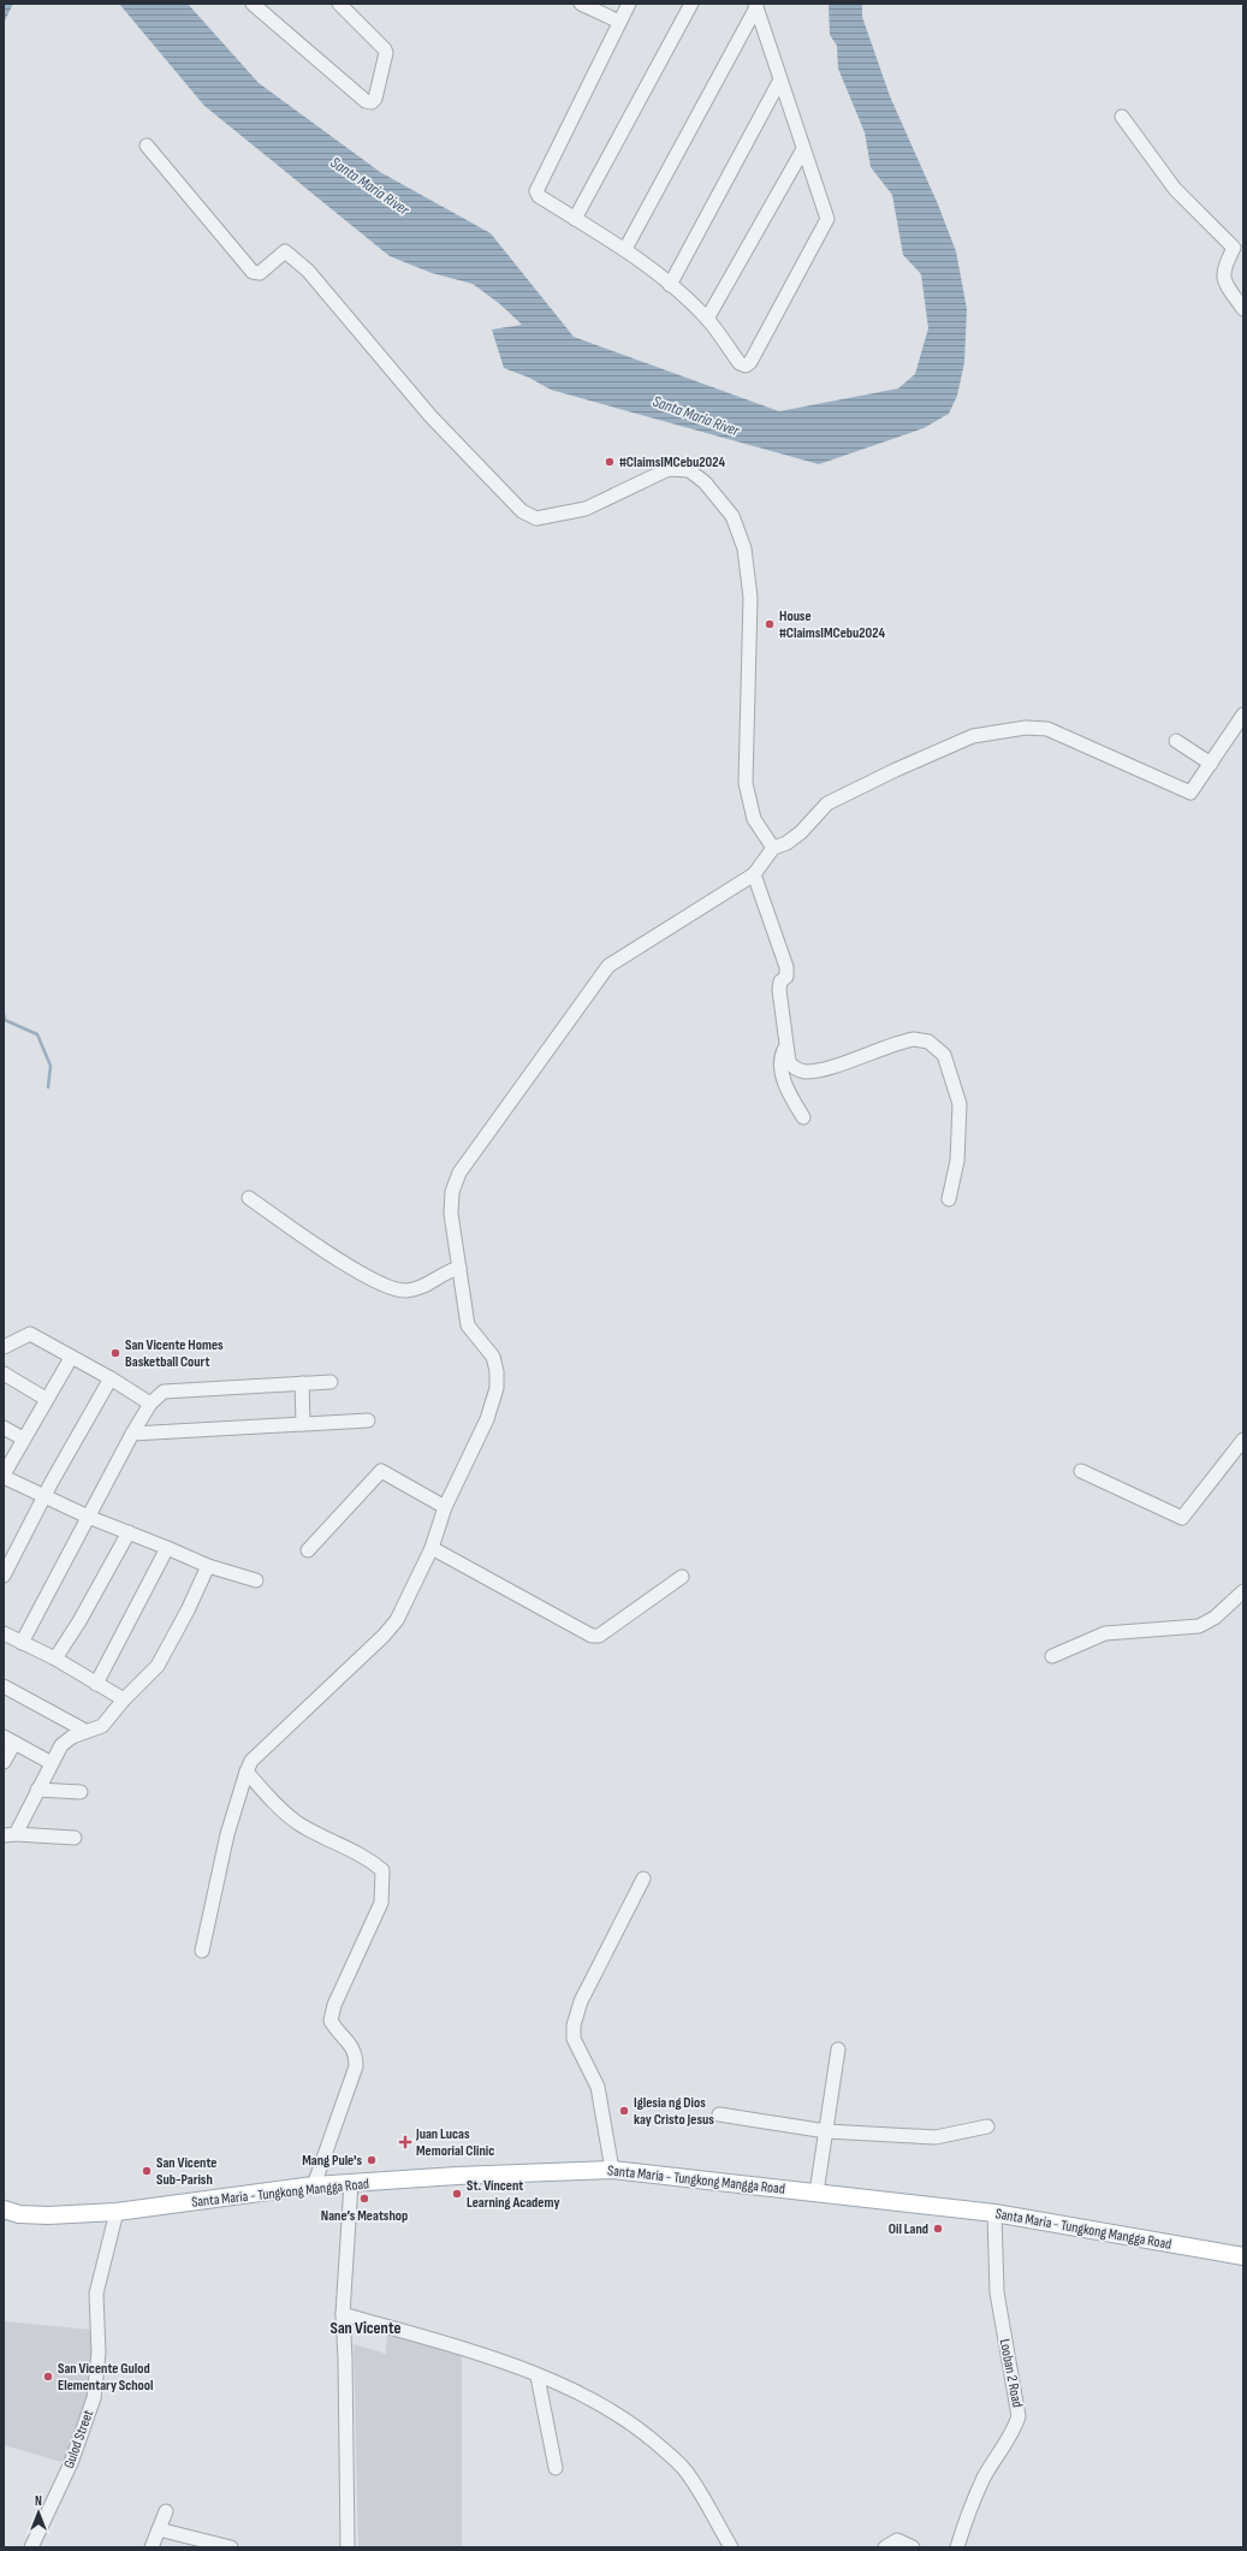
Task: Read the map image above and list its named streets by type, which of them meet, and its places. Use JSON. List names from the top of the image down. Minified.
{"streets":{"main road":["Santa Maria - Tungkong Mangga Road"],"street":["Looban 2 Road","Gulod Street"]},"crossings":[["Santa Maria - Tungkong Mangga Road","Looban 2 Road"],["Santa Maria - Tungkong Mangga Road","Gulod Street"]],"districts":["San Vicente"],"water":["Santa Maria River"],"places":{"other":["#ClaimsIMCebu2024","House #ClaimsIMCebu2024","San Vicente Homes Basketball Court","Iglesia ng Dios kay Cristo Jesus","Mang Pule's","San Vicente Sub-Parish","St. Vincent Learning Academy","Nane’s Meatshop","Oil Land","San Vicente Gulod Elementary School"],"health":["Juan Lucas Memorial Clinic"]},"north":"top"}
